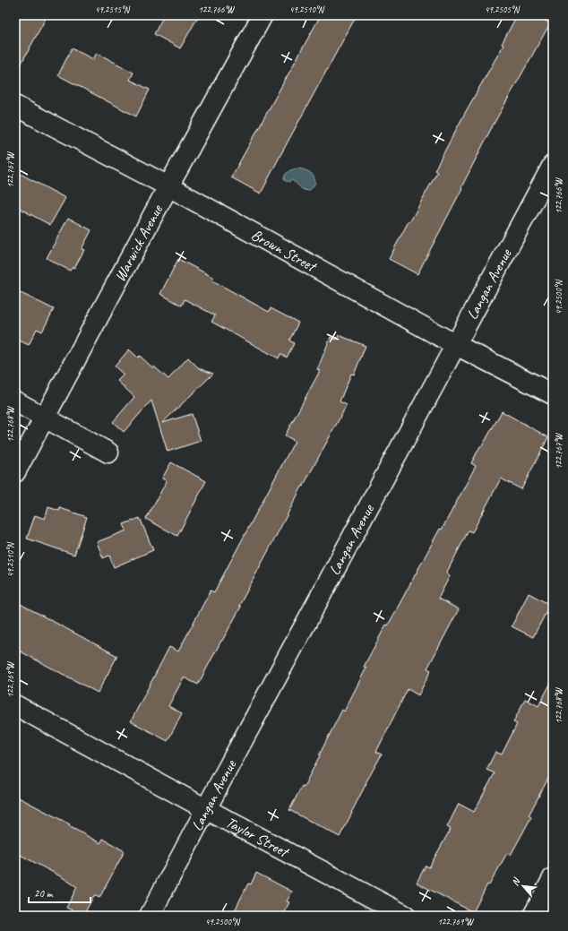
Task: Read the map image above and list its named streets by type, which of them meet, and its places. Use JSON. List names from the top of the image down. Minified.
{"streets":{"street":["Warwick Avenue","Brown Street","Langan Avenue","Taylor Street"]},"crossings":[["Warwick Avenue","Brown Street"],["Brown Street","Langan Avenue"],["Langan Avenue","Taylor Street"]],"scale_bar":"20 m","north":"top left","coordinates":["49.2515°N","122.766°W","49.2510°N","49.2505°N","122.767°W","49.2500°N","122.768°W","122.769°W"]}
